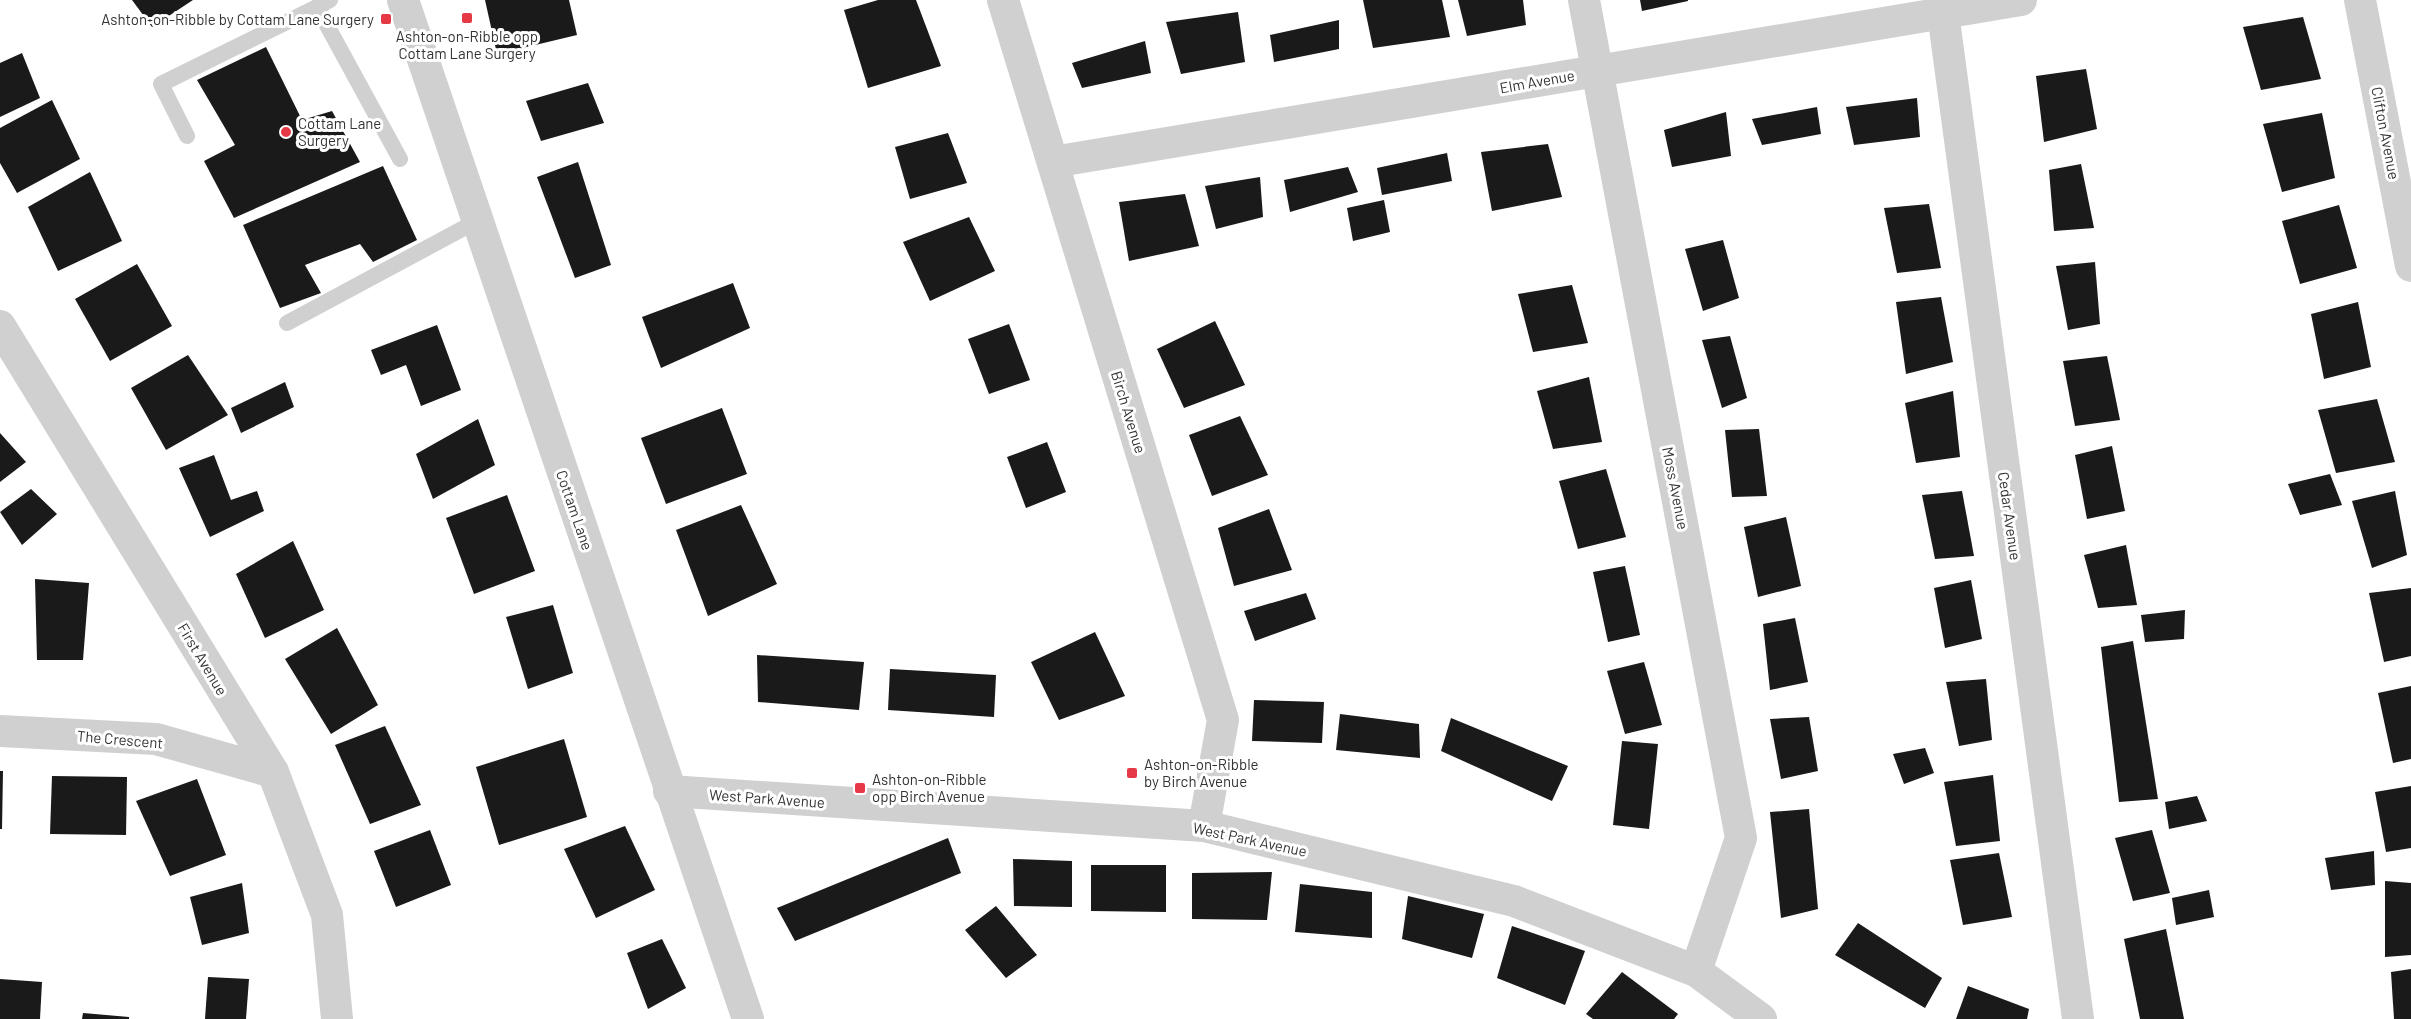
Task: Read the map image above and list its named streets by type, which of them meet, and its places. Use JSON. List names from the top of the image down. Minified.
{"streets":{"street":["Elm Avenue","Clifton Avenue","Birch Avenue","Moss Avenue","Cottam Lane","Cedar Avenue","First Avenue","The Crescent","West Park Avenue"]},"crossings":[["Elm Avenue","Birch Avenue"],["Elm Avenue","Moss Avenue"],["Elm Avenue","Cedar Avenue"],["Birch Avenue","West Park Avenue"],["Moss Avenue","West Park Avenue"],["Cottam Lane","West Park Avenue"],["First Avenue","The Crescent"]],"places":{"transit":["Ashton-on-Ribble opp Cottam Lane Surgery","Ashton-on-Ribble by Cottam Lane Surgery","Ashton-on-Ribble by Birch Avenue","Ashton-on-Ribble opp Birch Avenue"],"other":["Cottam Lane Surgery"]}}
